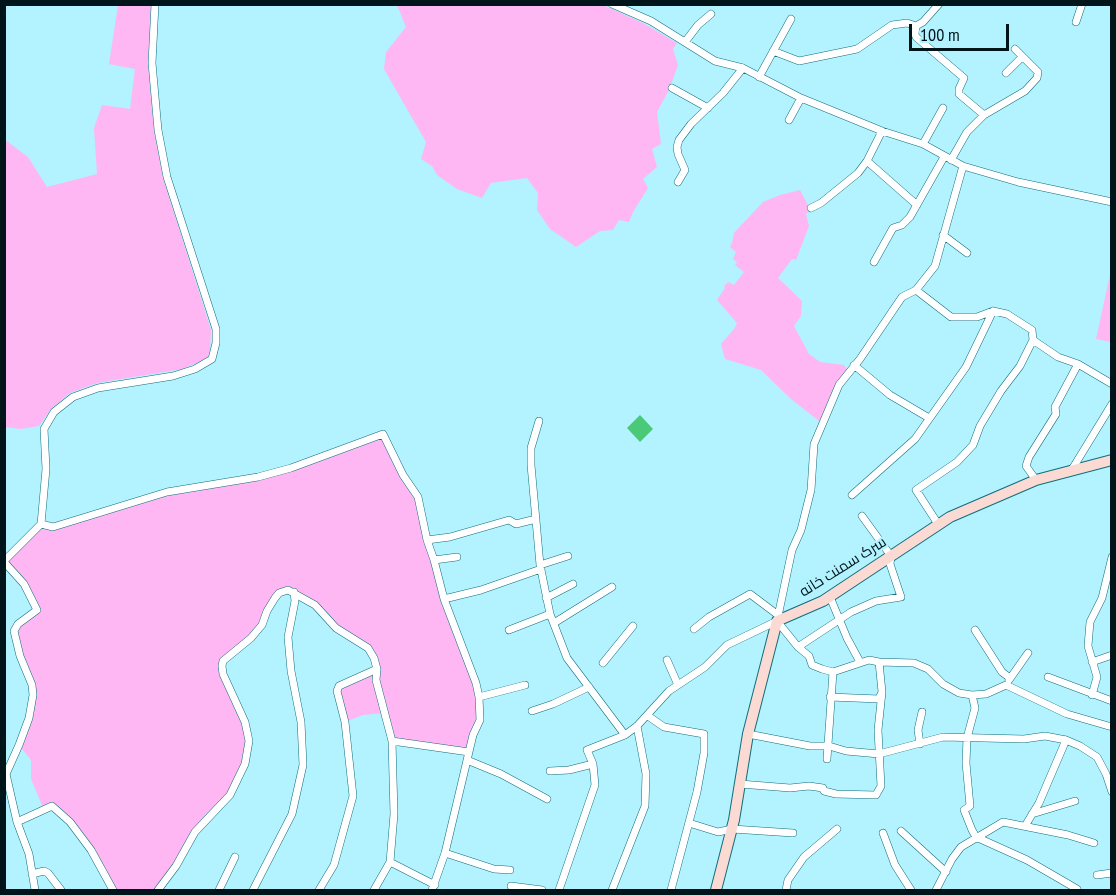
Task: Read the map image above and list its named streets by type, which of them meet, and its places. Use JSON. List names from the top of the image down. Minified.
{"streets":{"street":["سرک سمنت خانه"]},"scale_bar":"100 m"}
